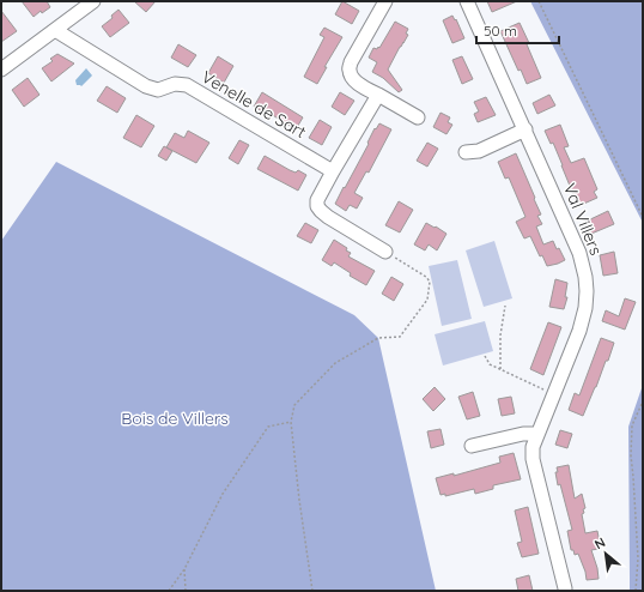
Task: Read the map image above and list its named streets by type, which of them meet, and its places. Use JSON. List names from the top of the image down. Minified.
{"streets":{"street":["Venelle de Sart","Val Villers"]},"parks":["Bois de Villers"],"scale_bar":"50 m","north":"top left"}
